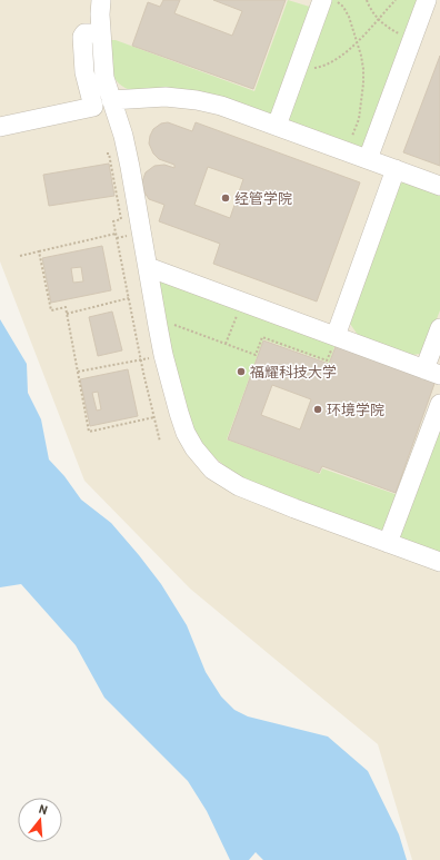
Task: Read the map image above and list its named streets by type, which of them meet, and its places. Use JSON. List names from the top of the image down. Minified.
{"places":["经管学院","福耀科技大学","环境学院"],"north":"top"}
